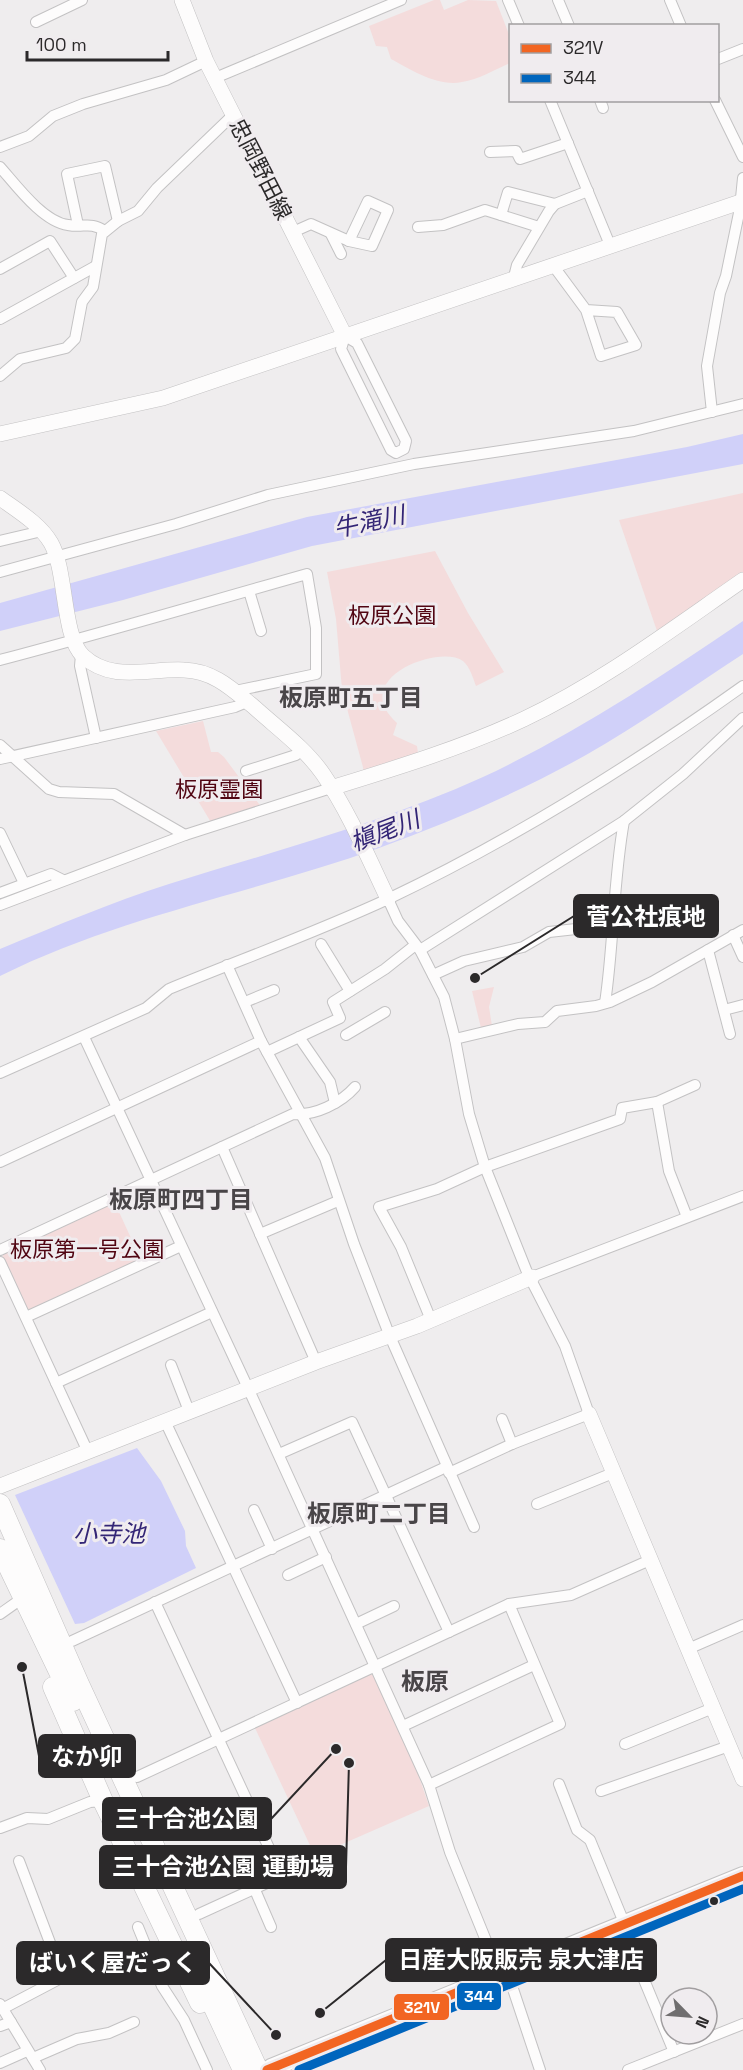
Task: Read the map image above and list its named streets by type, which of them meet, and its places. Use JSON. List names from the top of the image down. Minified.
{"streets":{"street":["忠岡野田線"]},"districts":["板原町五丁目","板原町四丁目","板原町二丁目","板原"],"water":["牛滝川","槇尾川","小寺池"],"parks":["板原公園","板原霊園","板原第一号公園"],"places":["菅公社痕地","なか卯","三十合池公園","三十合池公園 運動場","日産大阪販売 泉大津店","ばいく屋だっく"],"lines":["transit line 321V","transit line 344"],"legend":["321V","344"],"scale_bar":"100 m","north":"bottom right"}
